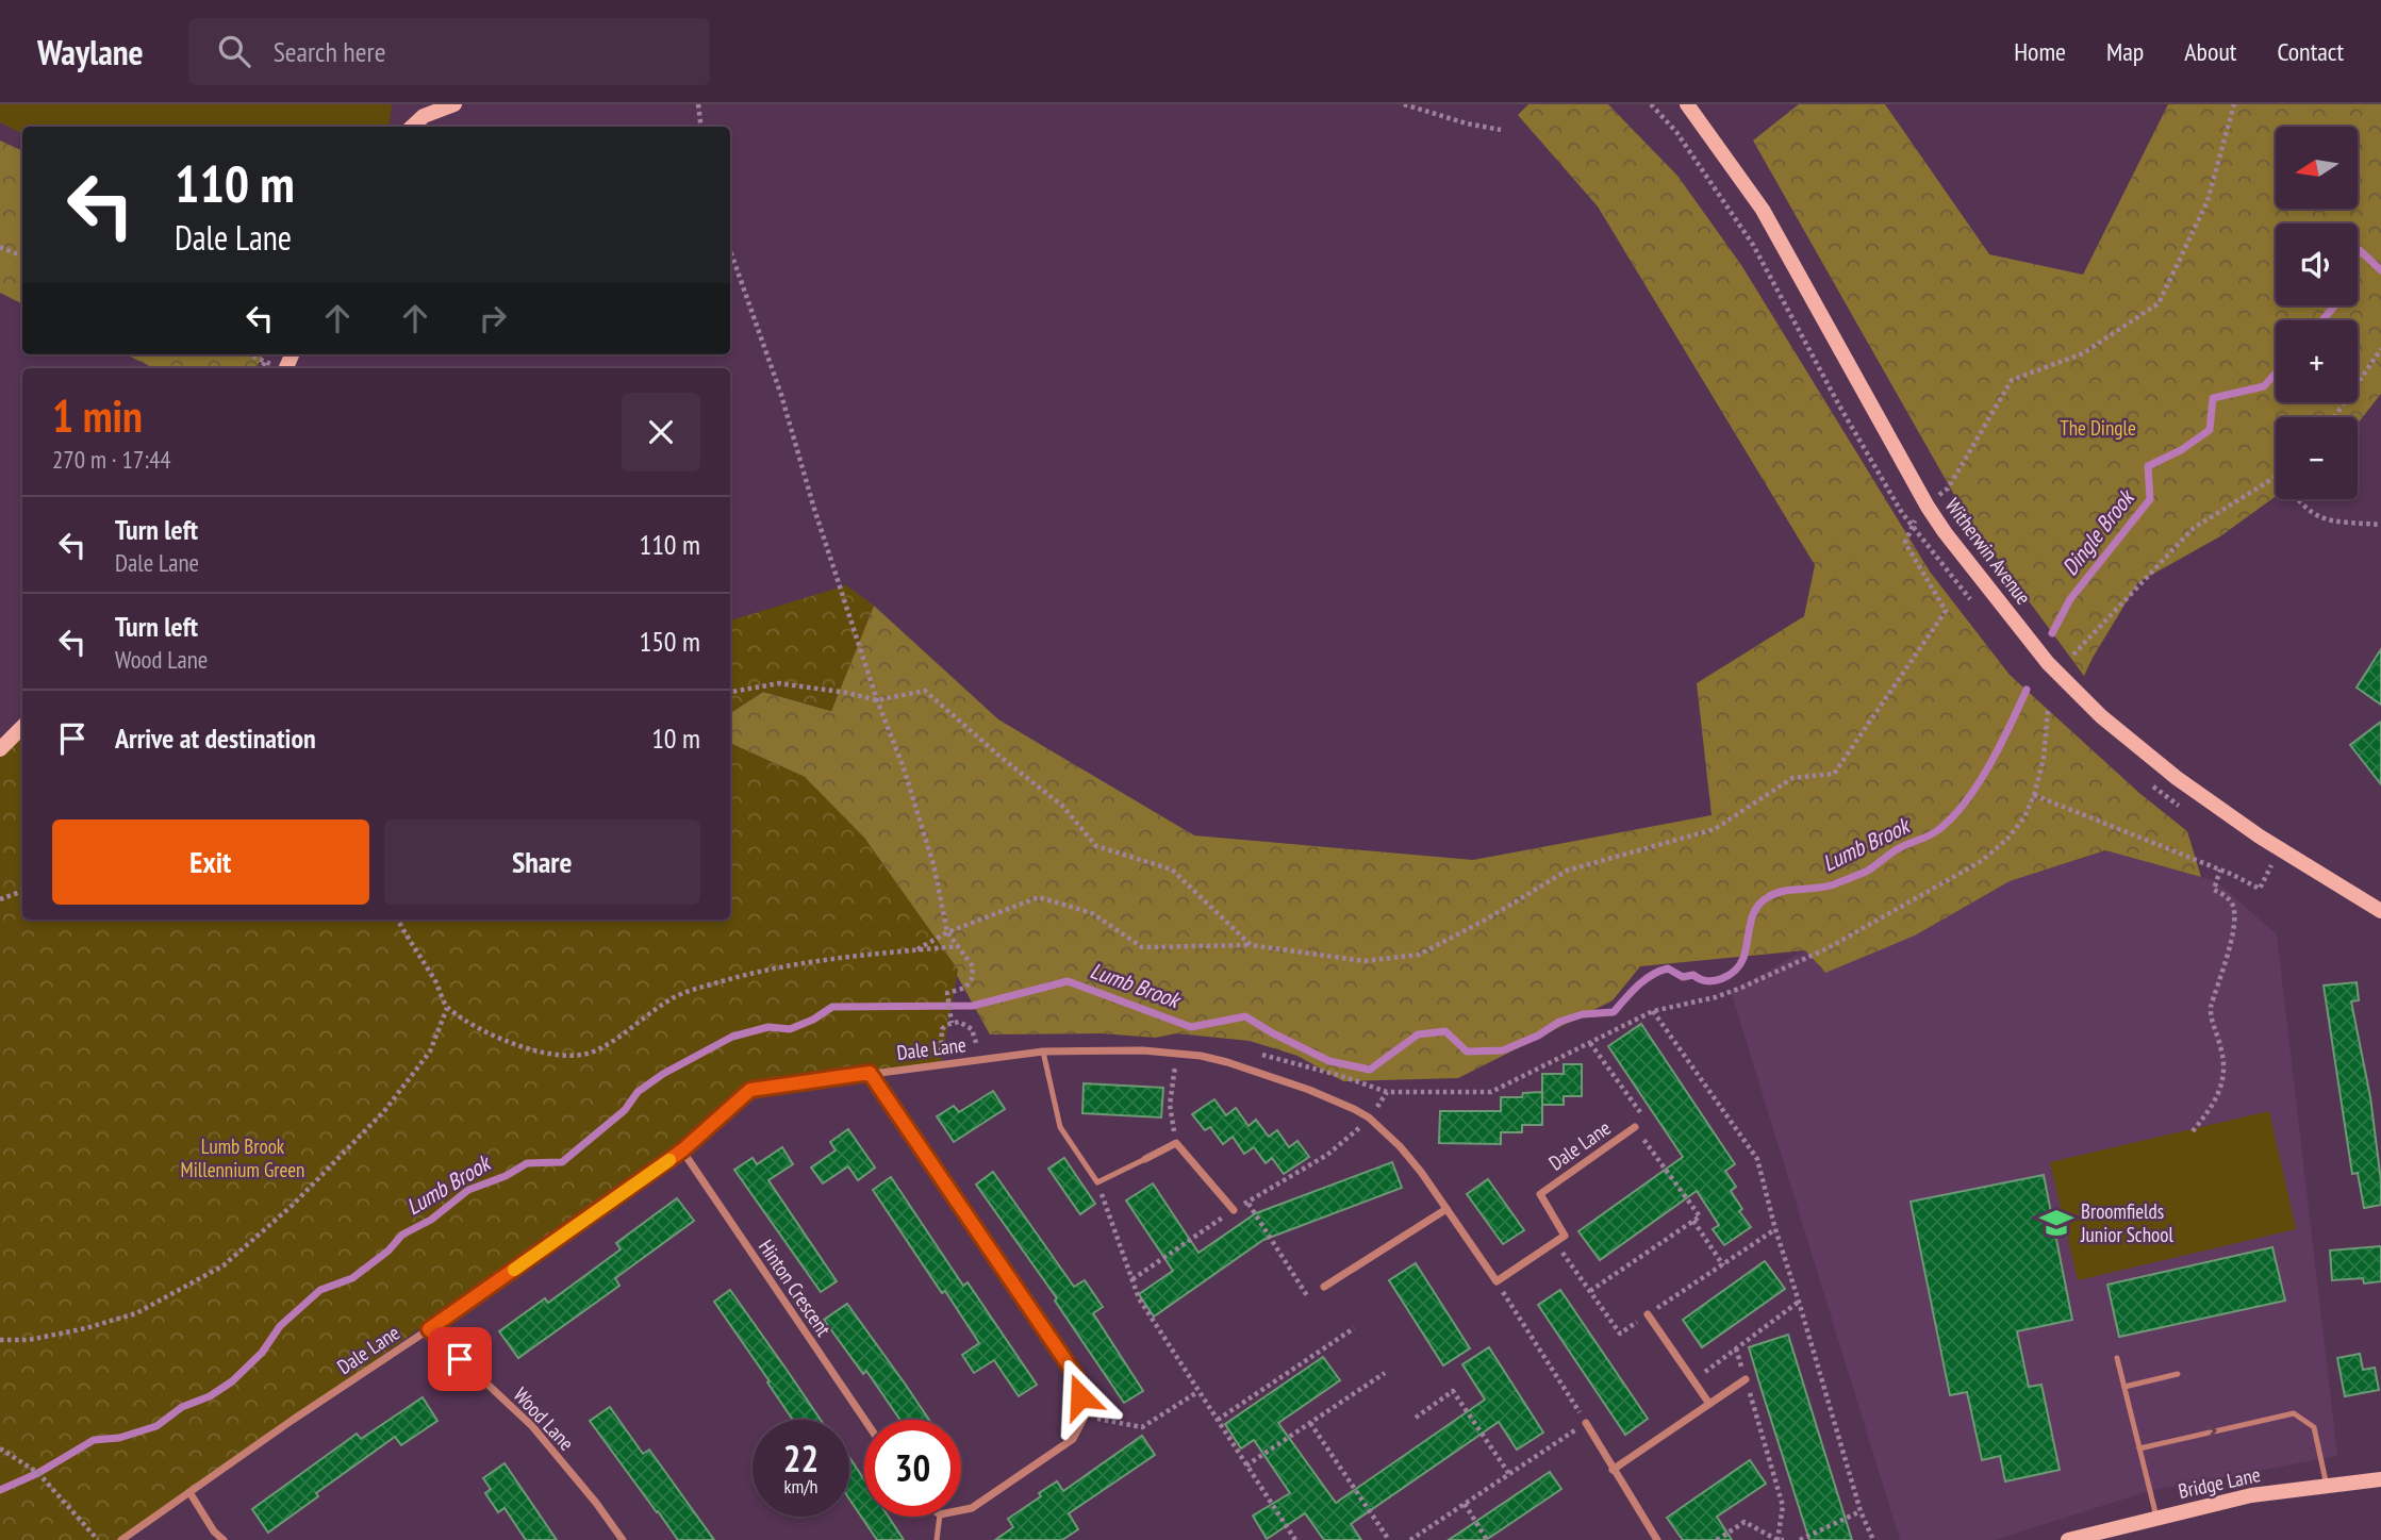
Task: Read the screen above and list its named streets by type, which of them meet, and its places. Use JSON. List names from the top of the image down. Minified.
{"streets":{"street":["Witherwin Avenue","Dale Lane","Hinton Crescent","Wood Lane","Bridge Lane"]},"crossings":[["Dale Lane","Hinton Crescent"],["Dale Lane","Wood Lane"]],"water":["Dingle Brook","Lumb Brook"],"parks":["The Dingle","Lumb Brook Millennium Green"],"places":{"school or university":["Broomfields Junior School"]},"north":"left","page":{"header":"Waylane","search":"Search here","nav":["Home","Map","About","Contact"],"map_buttons":["+","−"],"turn":["110 m","Dale Lane"],"heading":["1 min","270 m · 17:44"],"list":[{"name":"Turn left","note":"Dale Lane","value":"110 m"},{"name":"Turn left","note":"Wood Lane","value":"150 m"},{"name":"Arrive at destination","value":"10 m"}],"buttons":["Exit","Share"],"speed":"22 km/h","limit":"30"}}
